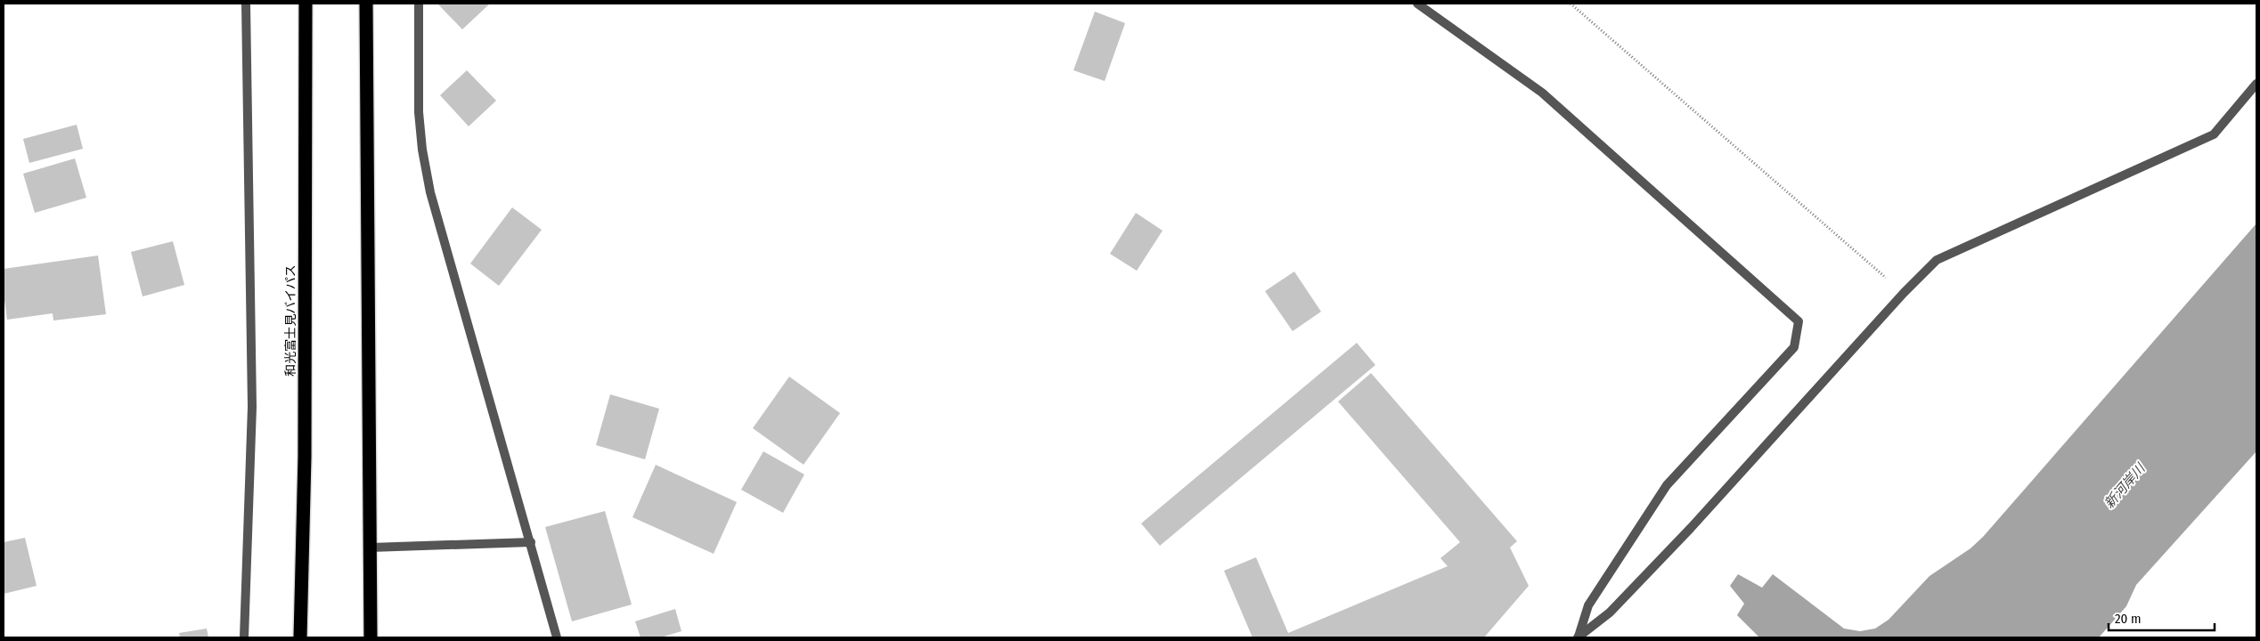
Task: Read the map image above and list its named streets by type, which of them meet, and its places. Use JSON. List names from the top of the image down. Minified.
{"streets":{"highway":["和光富士見バイパス"]},"water":["新河岸川"],"scale_bar":"20 m"}
